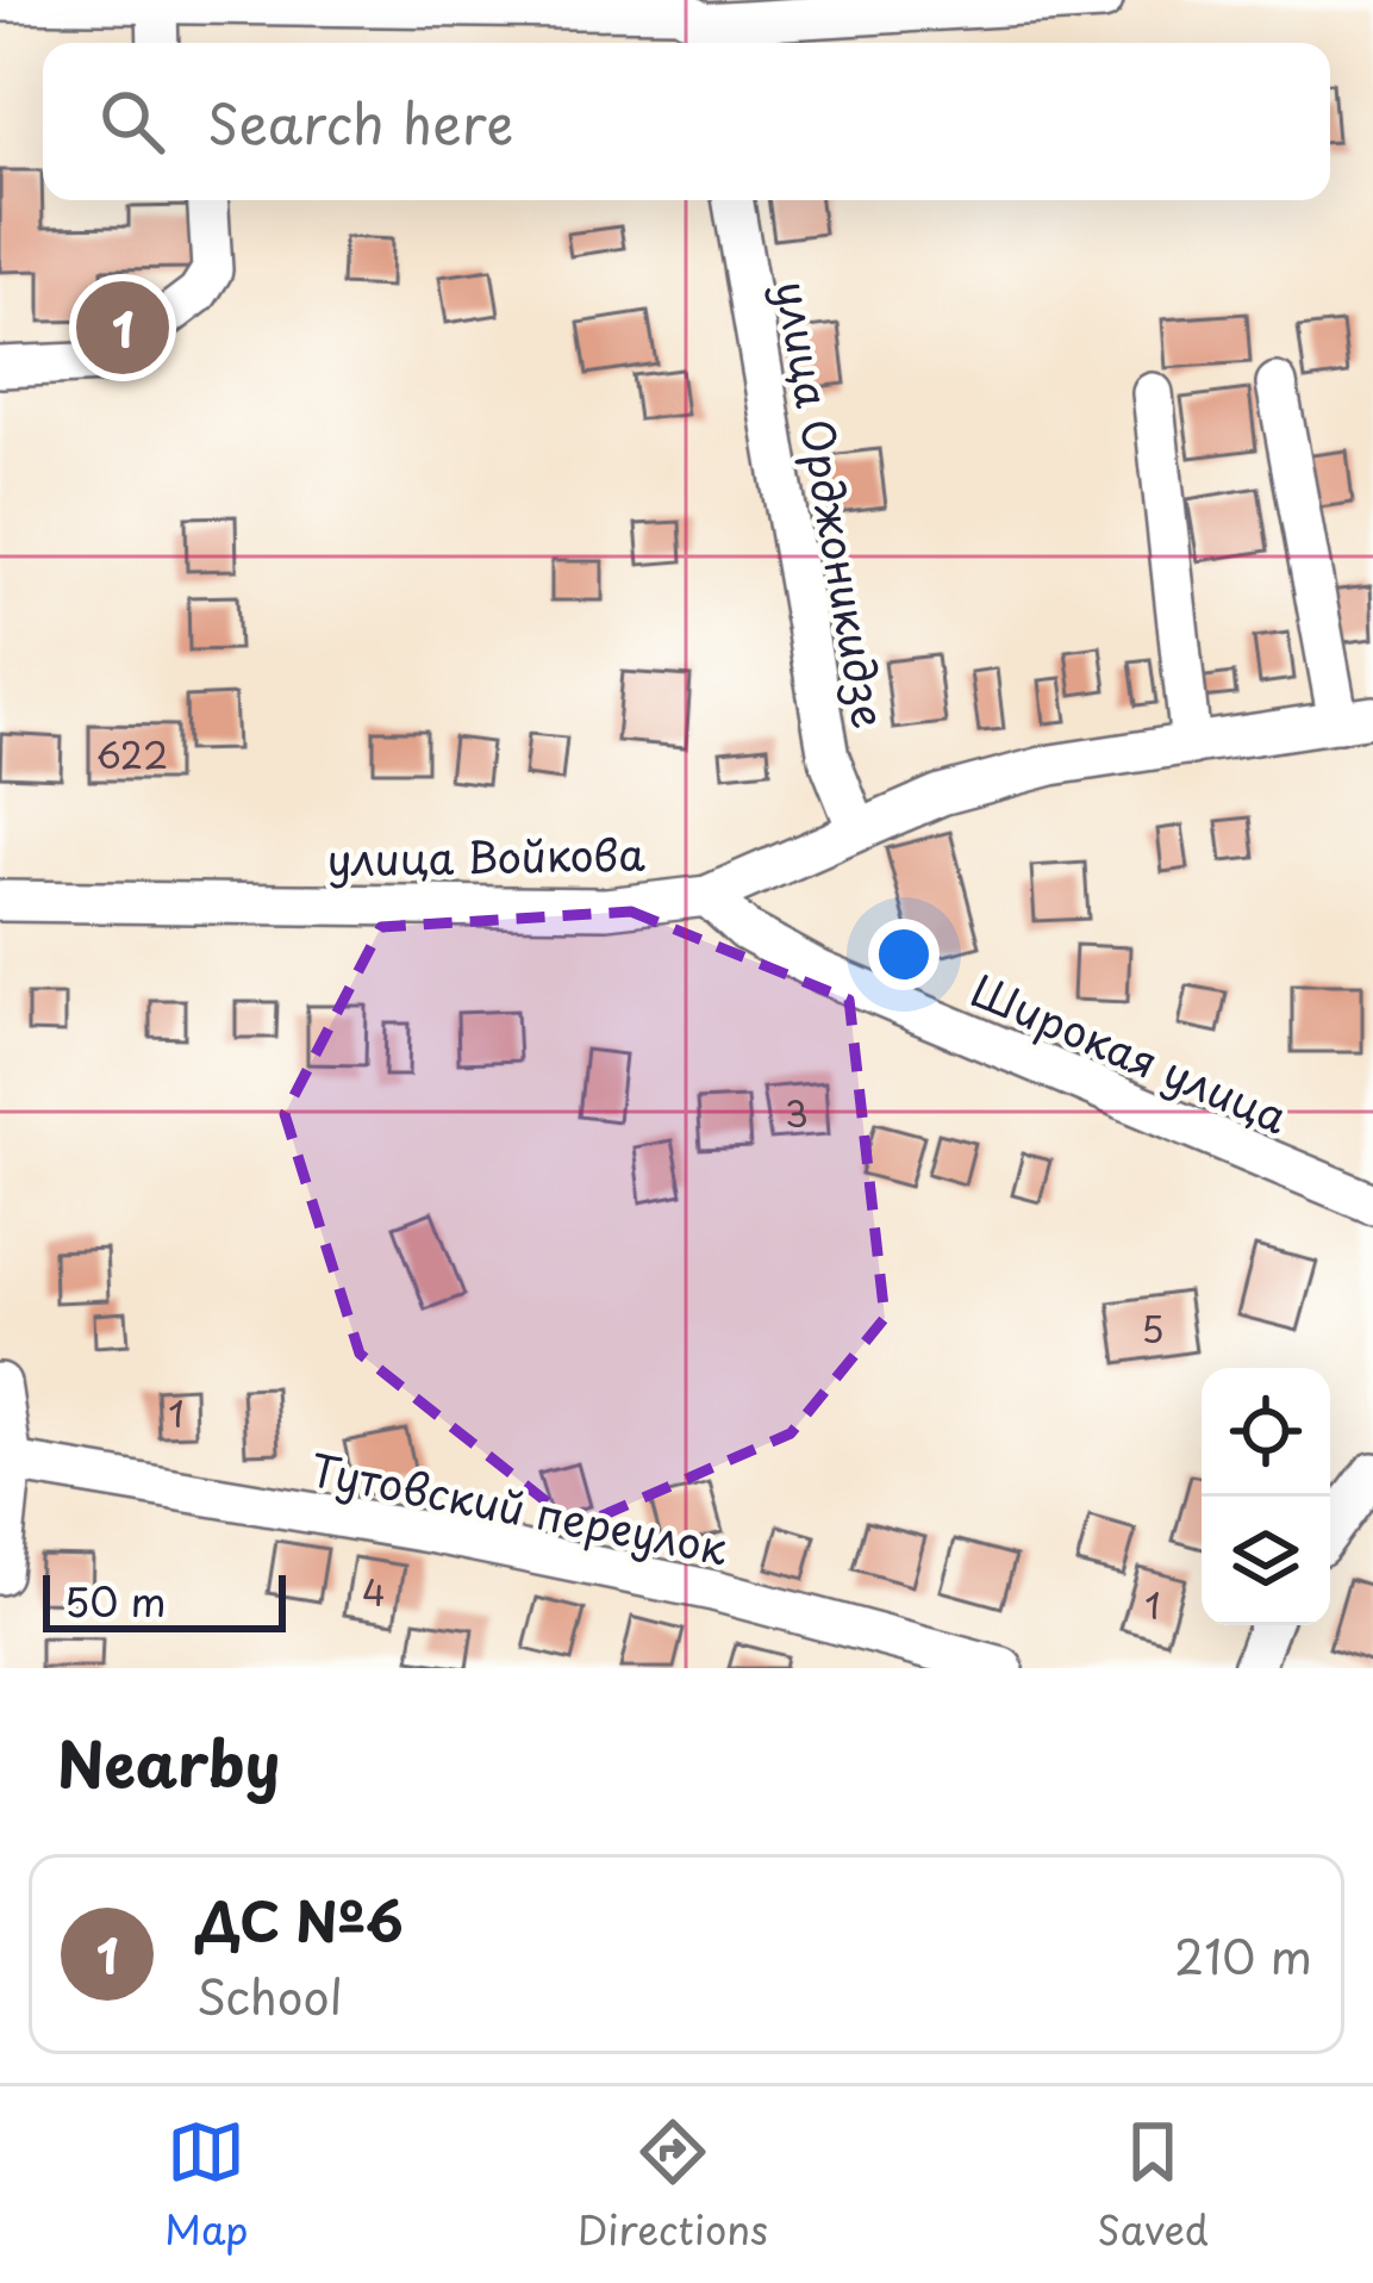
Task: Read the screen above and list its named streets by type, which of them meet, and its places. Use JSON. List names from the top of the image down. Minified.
{"streets":{"street":["улица Орджоникидзе","улица Войкова","Широкая улица","Тутовский переулок"]},"crossings":[["улица Орджоникидзе","улица Войкова"],["улица Войкова","Широкая улица"]],"house_numbers":["622","3","5","1","4","1"],"scale_bar":"50 m","page":{"search":"Search here","pins":"1","scale":"50 m","heading":"Nearby","list":[{"mark":"1","name":"ДС №6","note":"School","value":"210 m"}],"nav":["Map","Directions","Saved"]}}
